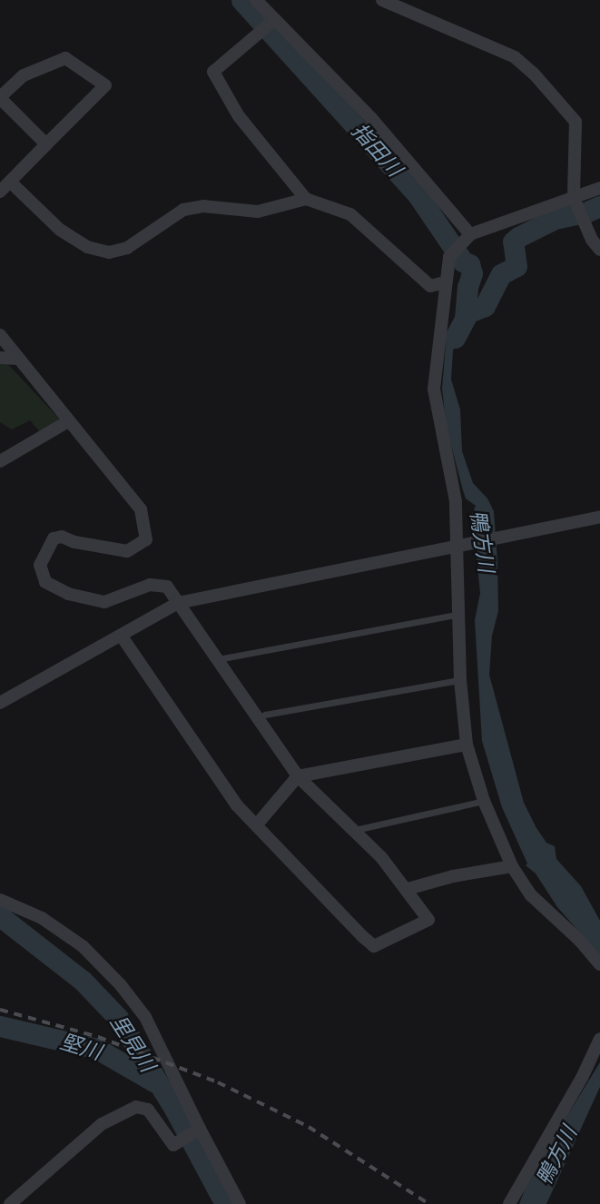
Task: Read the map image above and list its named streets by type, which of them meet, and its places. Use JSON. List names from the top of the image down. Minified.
{"water":["指田川","鴨方川","里見川","堅川"]}
